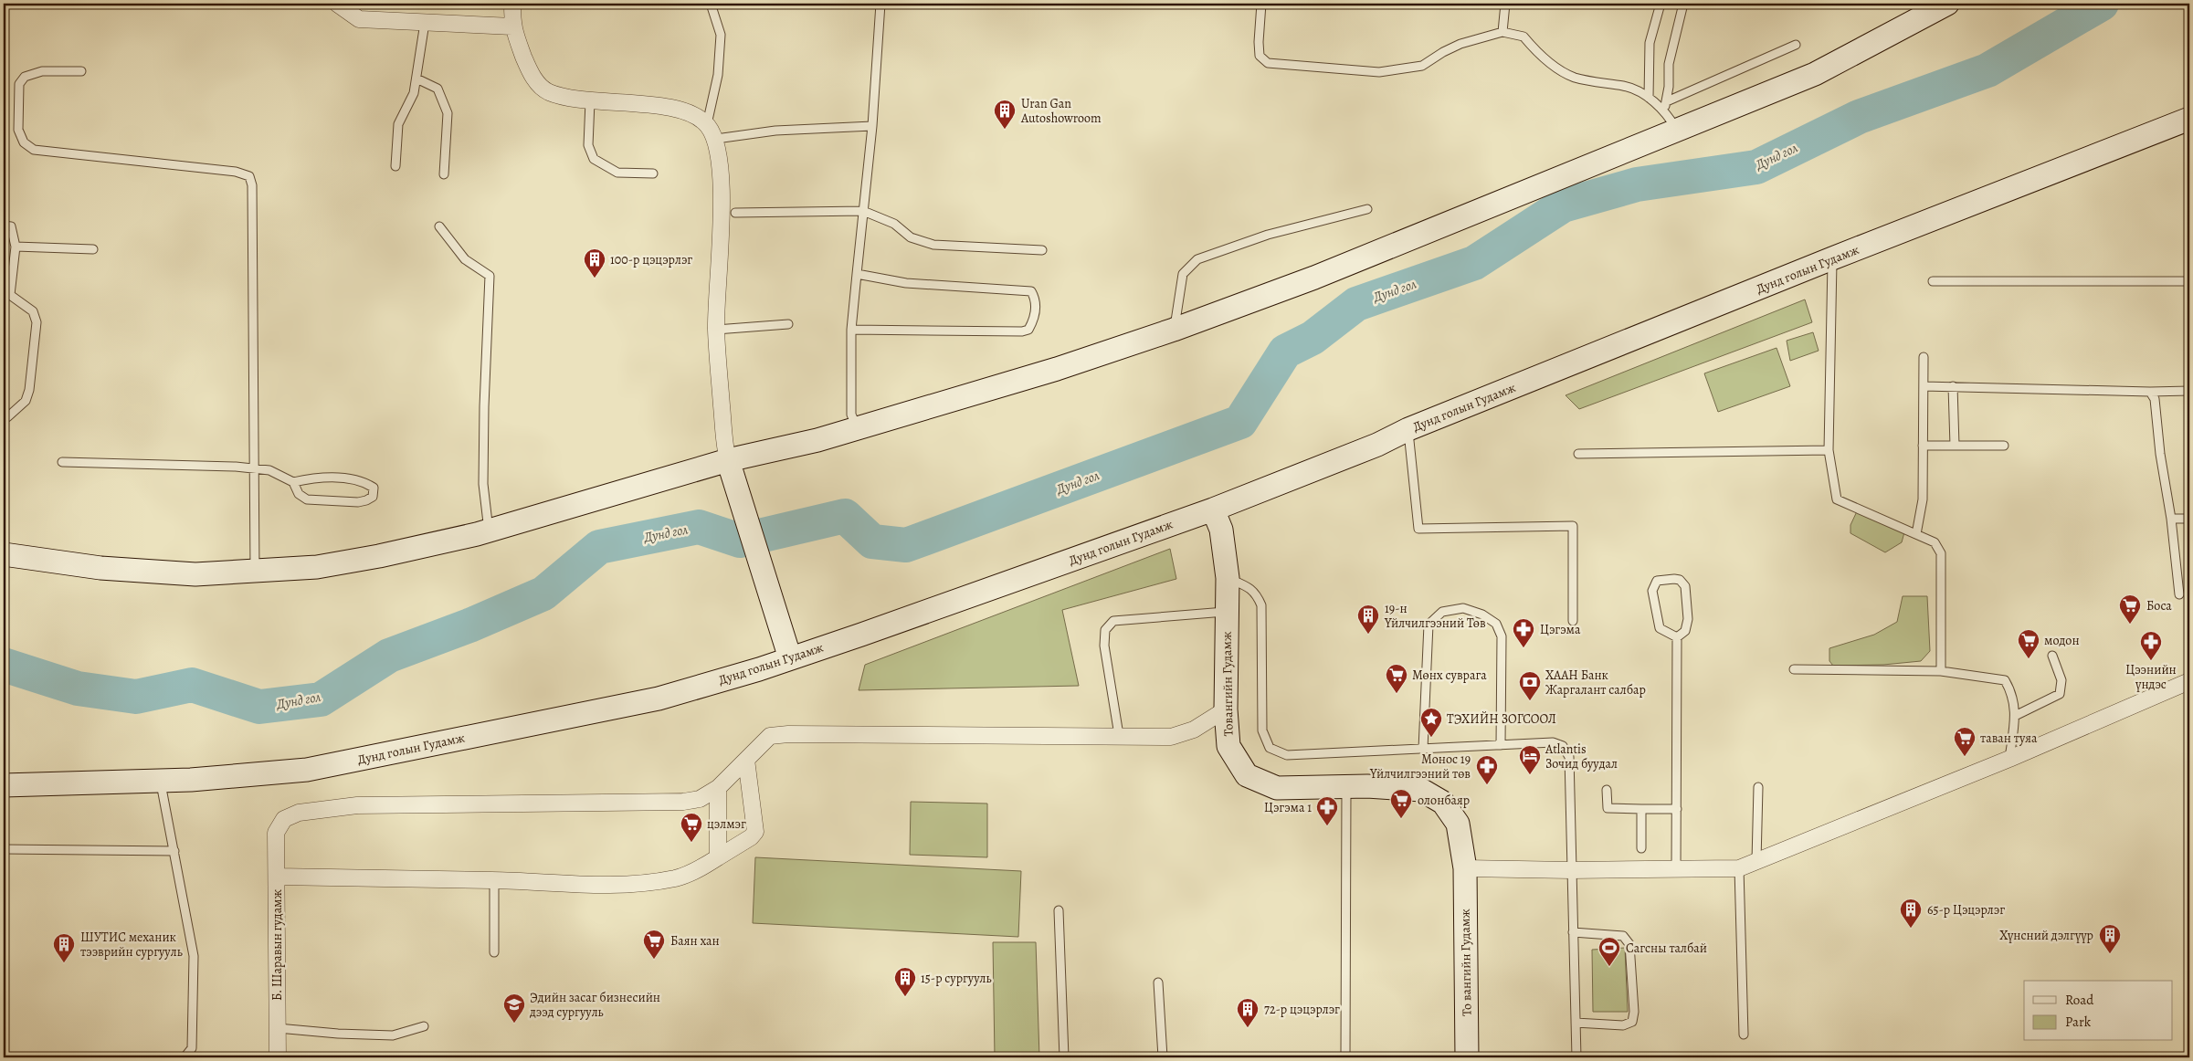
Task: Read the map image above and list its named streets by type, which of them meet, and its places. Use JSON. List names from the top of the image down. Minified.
{"streets":{"street":["Дунд голын Гудамж","Товангийн Гудамж","Б. Шаравын гудамж","То вангийн Гудамж"]},"crossings":[["Дунд голын Гудамж","Товангийн Гудамж"],["Товангийн Гудамж","То вангийн Гудамж"]],"water":["Дунд гол"],"places":{"building":["Uran Gan Autoshowroom","100-р цэцэрлэг","19-н Үйлчилгээний Төв","65-р Цэцэрлэг","Хүнсний дэлгүүр","ШУТИС механик тээврийн сургууль","15-р сургууль","72-р цэцэрлэг"],"supermarket":["Боса","модон","Мөнх суврага","таван туяа","олонбаяр","цэлмэг","Баян хан"],"pharmacy":["Цэгэма","Цээнийн үндэс","Монос 19 Үйлчилгээний төв","Цэгэма 1"],"bank":["ХААН Банк Жаргалант салбар"],"place":["ТЭХИЙН ЗОГСООЛ"],"hotel":["Atlantis Зочид буудал"],"sports":["Сагсны талбай"],"school or university":["Эдийн засаг бизнесийн дээд сургууль"]},"legend":["Road","Park"]}
